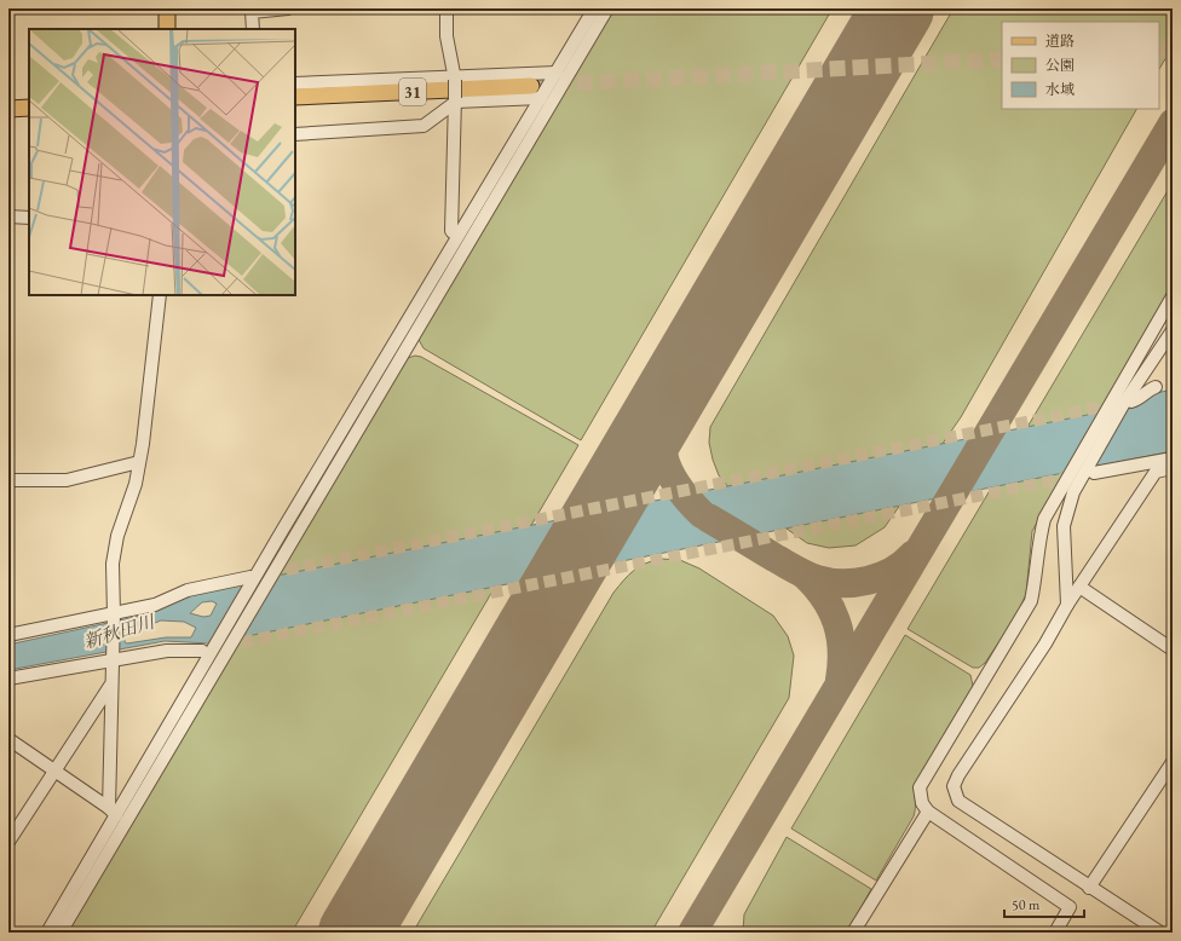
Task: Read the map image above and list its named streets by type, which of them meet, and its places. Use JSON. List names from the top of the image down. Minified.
{"streets":{"main road":["31"]},"water":["新秋田川"],"legend":["道路","公園","水域"],"scale_bar":"50 m"}
